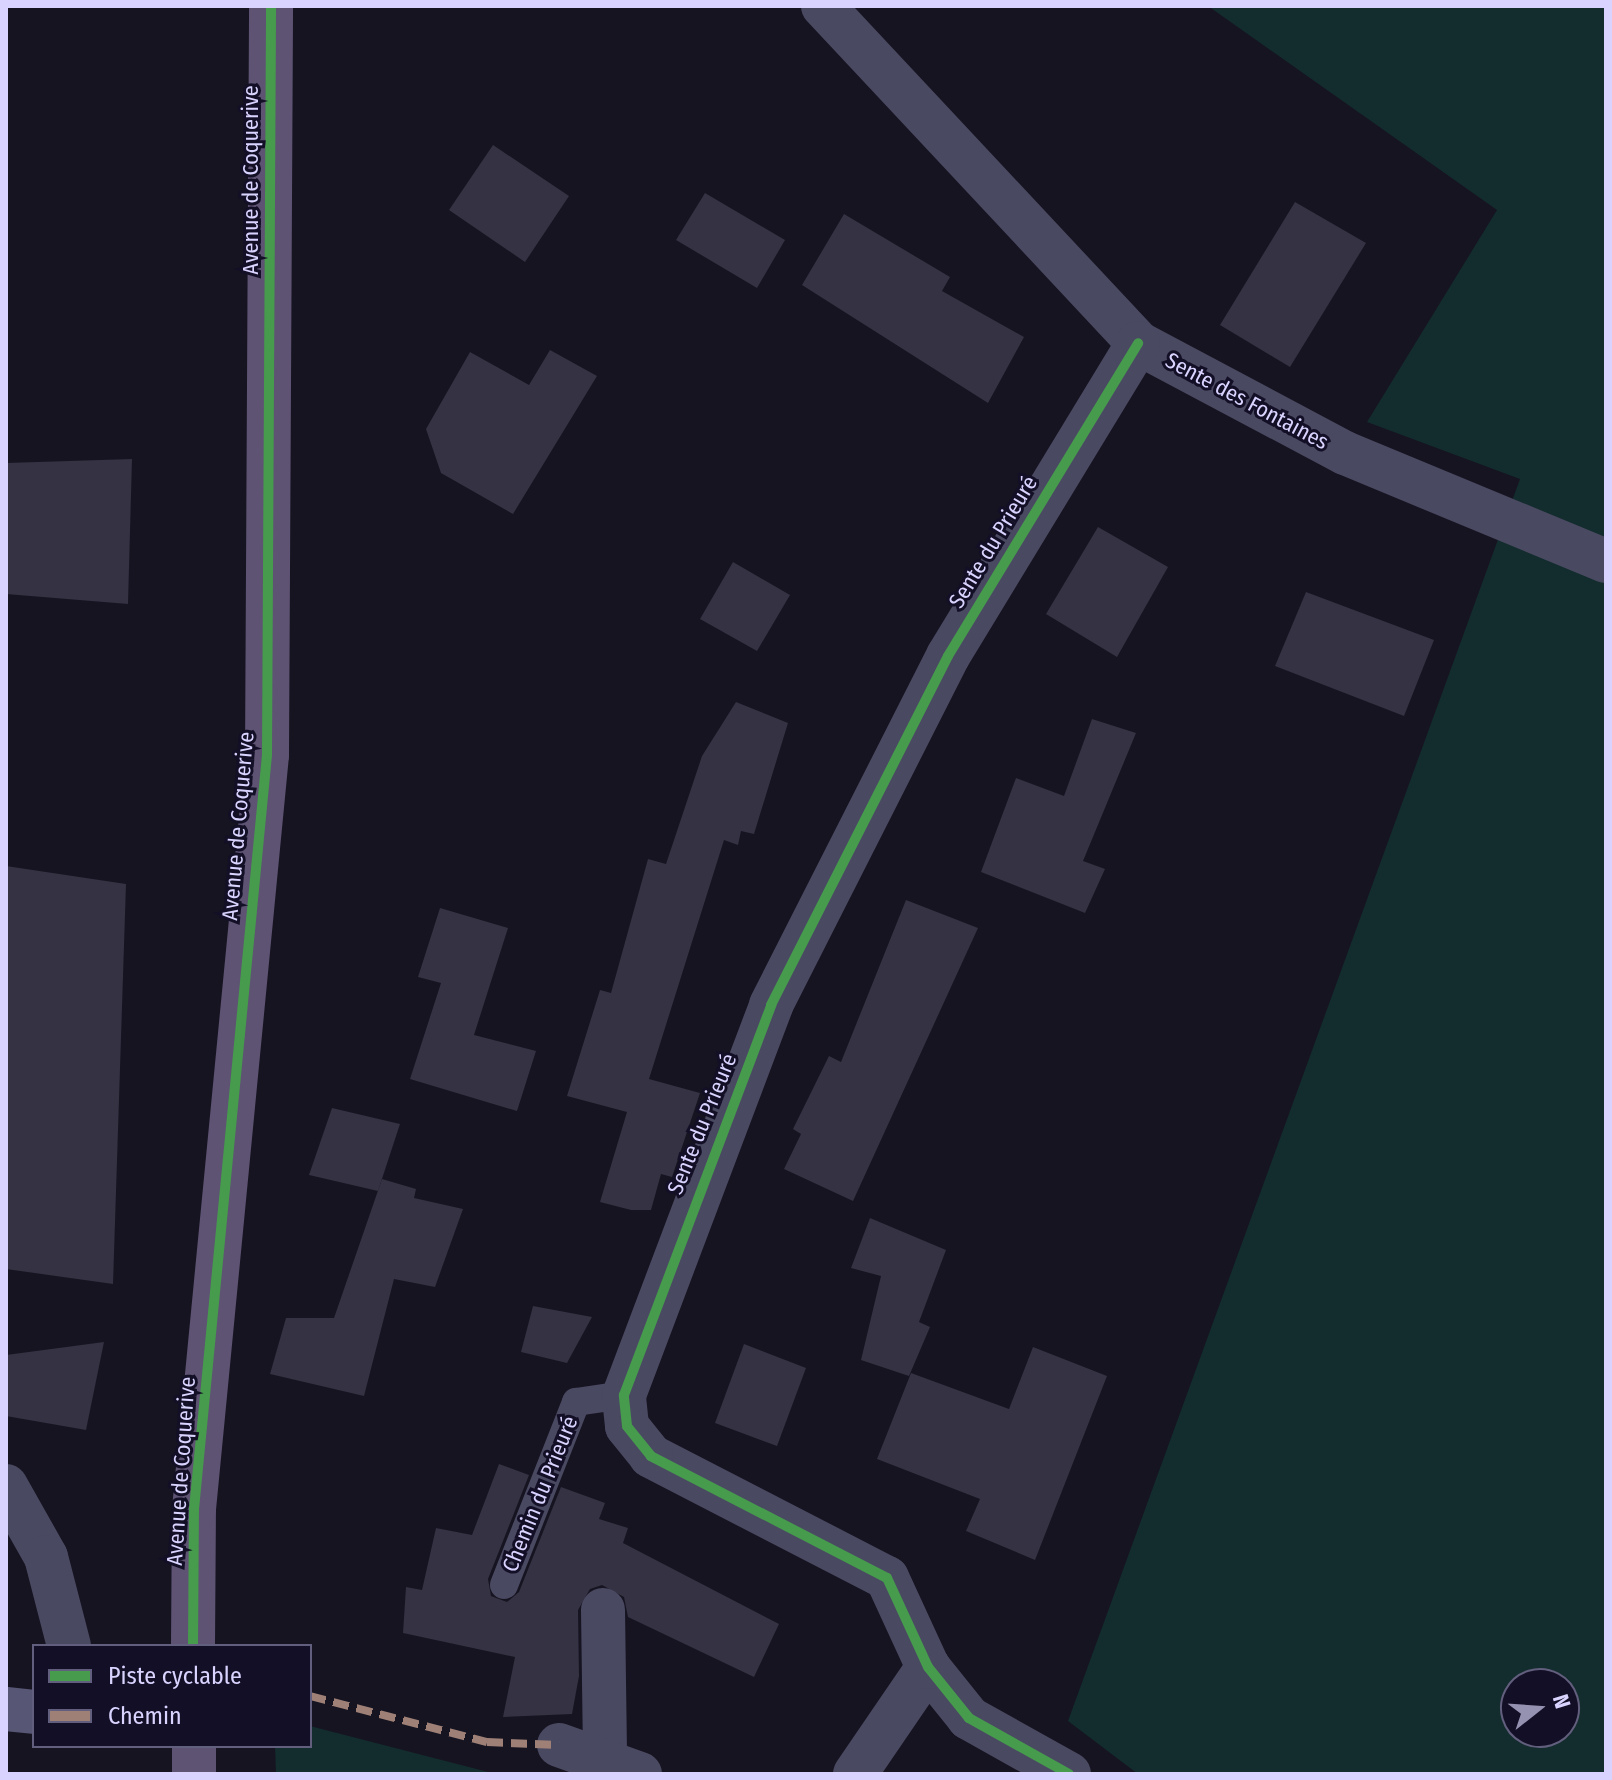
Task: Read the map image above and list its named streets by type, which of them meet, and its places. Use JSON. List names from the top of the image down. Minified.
{"streets":{"main road":["Avenue de Coquerive"],"street":["Sente des Fontaines","Sente du Prieuré"],"lane":["Chemin du Prieuré"]},"crossings":[["Sente des Fontaines","Sente du Prieuré"],["Sente du Prieuré","Chemin du Prieuré"]],"legend":["Piste cyclable","Chemin"],"north":"right"}
